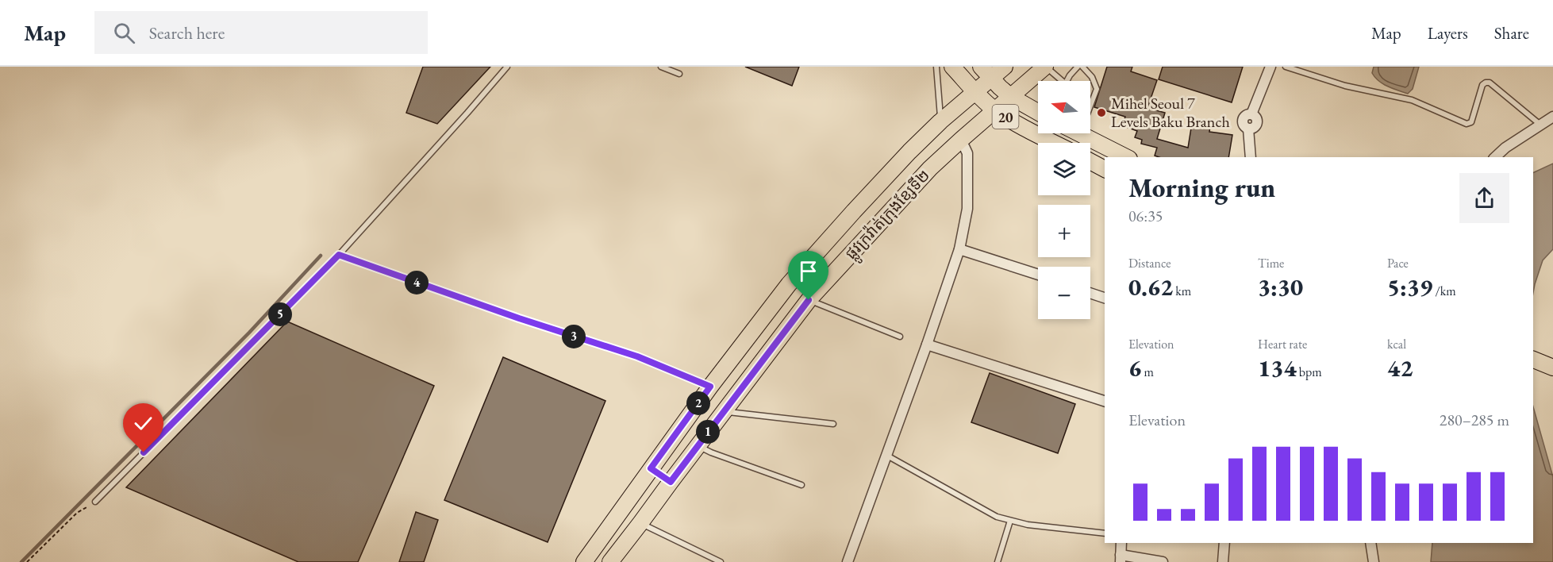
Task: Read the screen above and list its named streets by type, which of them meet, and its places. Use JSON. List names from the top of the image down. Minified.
{"streets":{"main road":["20","ផ្លូវក្រវ៉ាត់ក្រុងខ្សែទី២"]},"crossings":[["20","ផ្លូវក្រវ៉ាត់ក្រុងខ្សែទី២"]],"places":["Mihel Seoul 7 Levels Baku Branch"],"north":"left","page":{"header":"Map","search":"Search here","nav":["Map","Layers","Share"],"map_buttons":["+","−"],"heading":["Morning run","06:35"],"stats":[["Distance","0.62 km"],["Time","3:30"],["Pace","5:39 /km"],["Elevation","6 m"],["Heart rate","134 bpm"],["kcal","42"]],"pins":["4","5","3","2","1"],"chart":["Elevation","280–285 m"]}}
